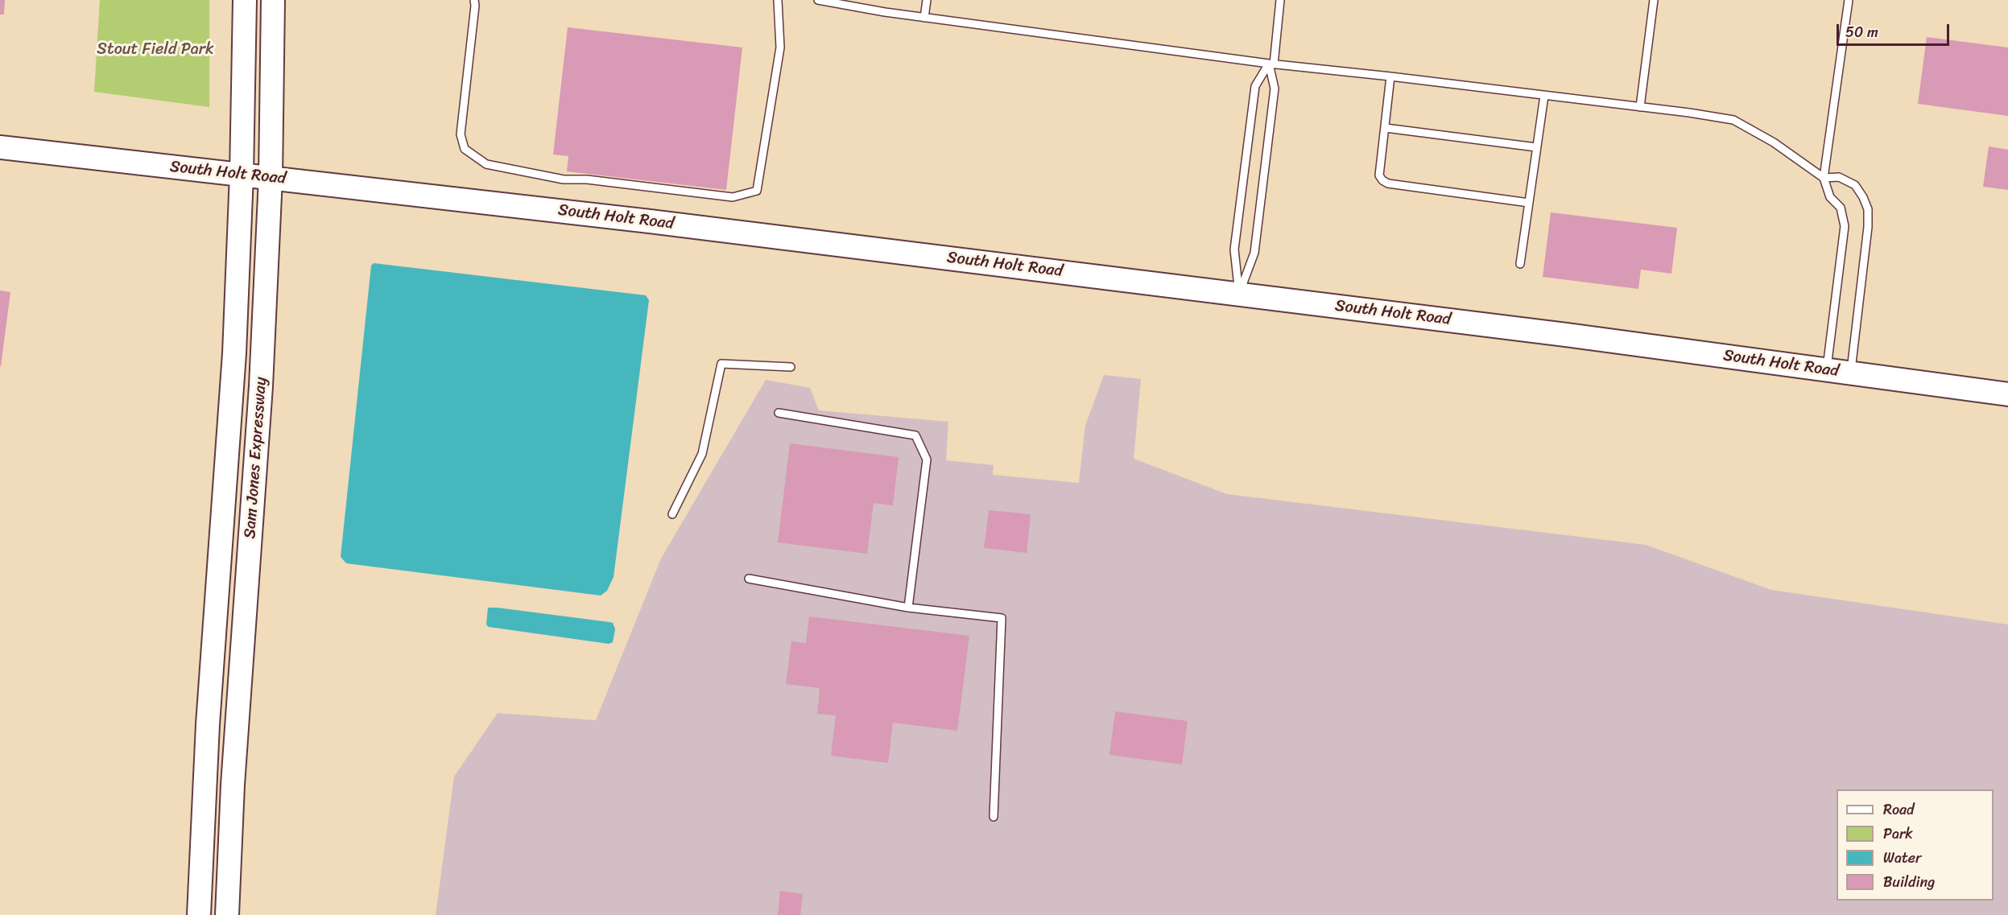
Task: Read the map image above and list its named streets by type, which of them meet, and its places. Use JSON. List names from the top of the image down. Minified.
{"streets":{"main road":["South Holt Road","Sam Jones Expressway"]},"crossings":[["South Holt Road","Sam Jones Expressway"]],"parks":["Stout Field Park"],"legend":["Road","Park","Water","Building"],"scale_bar":"50 m"}
